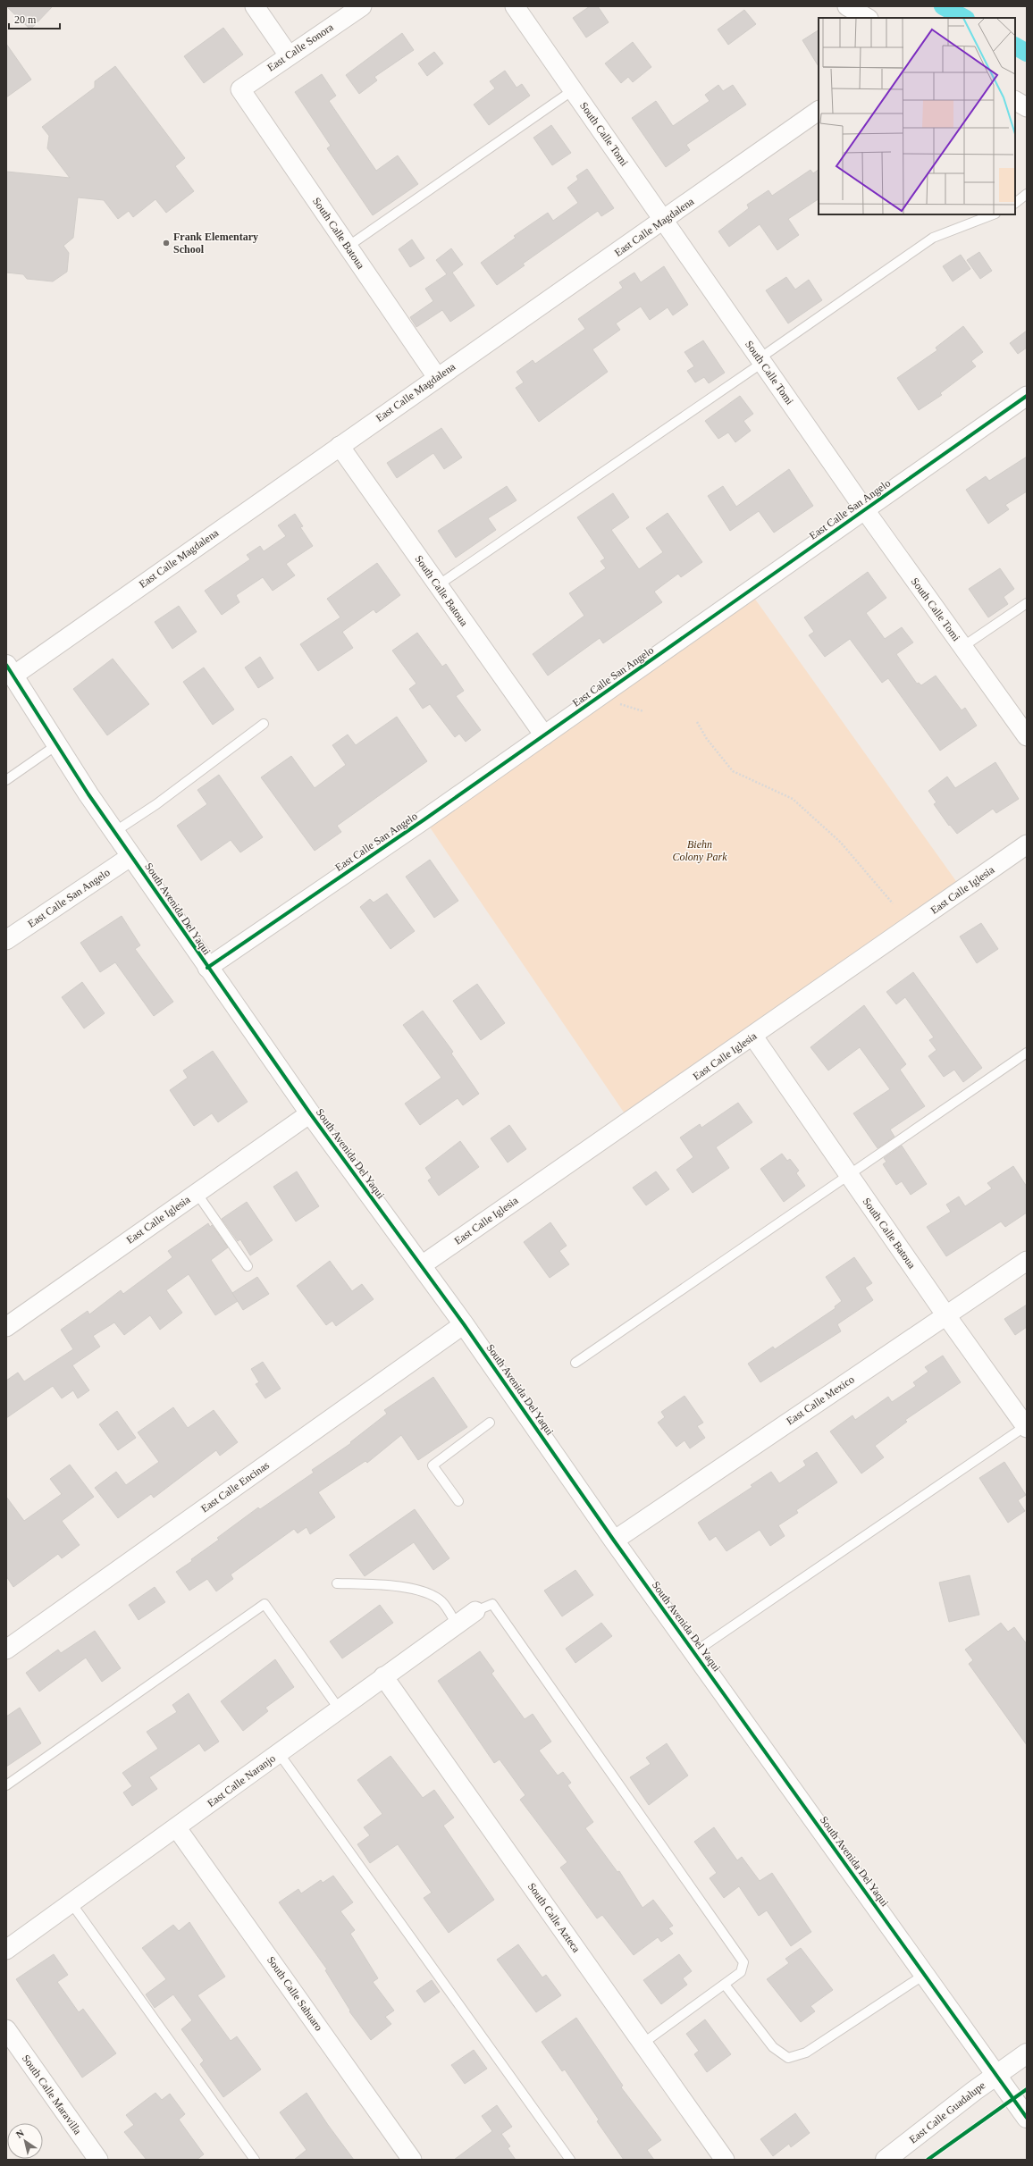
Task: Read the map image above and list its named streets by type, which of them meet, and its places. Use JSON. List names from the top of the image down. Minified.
{"streets":{"street":["East Calle Sonora","South Calle Tomi","East Calle Magdalena","South Calle Batoua","East Calle San Angelo","East Calle Iglesia","South Avenida Del Yaqui","East Calle Mexico","East Calle Encinas","East Calle Naranjo","South Calle Azteca","South Calle Sahuaro","South Calle Maravilla","East Calle Guadalupe"]},"crossings":[["East Calle Sonora","South Calle Batoua"],["South Calle Tomi","East Calle Magdalena"],["South Calle Tomi","East Calle San Angelo"],["East Calle Magdalena","South Calle Batoua"],["East Calle Magdalena","South Avenida Del Yaqui"],["South Calle Batoua","East Calle San Angelo"],["South Calle Batoua","East Calle Iglesia"],["South Calle Batoua","East Calle Mexico"],["East Calle San Angelo","South Avenida Del Yaqui"],["East Calle Iglesia","South Avenida Del Yaqui"],["South Avenida Del Yaqui","East Calle Mexico"],["South Avenida Del Yaqui","East Calle Encinas"],["South Avenida Del Yaqui","East Calle Guadalupe"],["East Calle Naranjo","South Calle Azteca"],["East Calle Naranjo","South Calle Sahuaro"]],"parks":["Biehn Colony Park"],"places":["Frank Elementary School"],"scale_bar":"20 m","north":"top left"}
